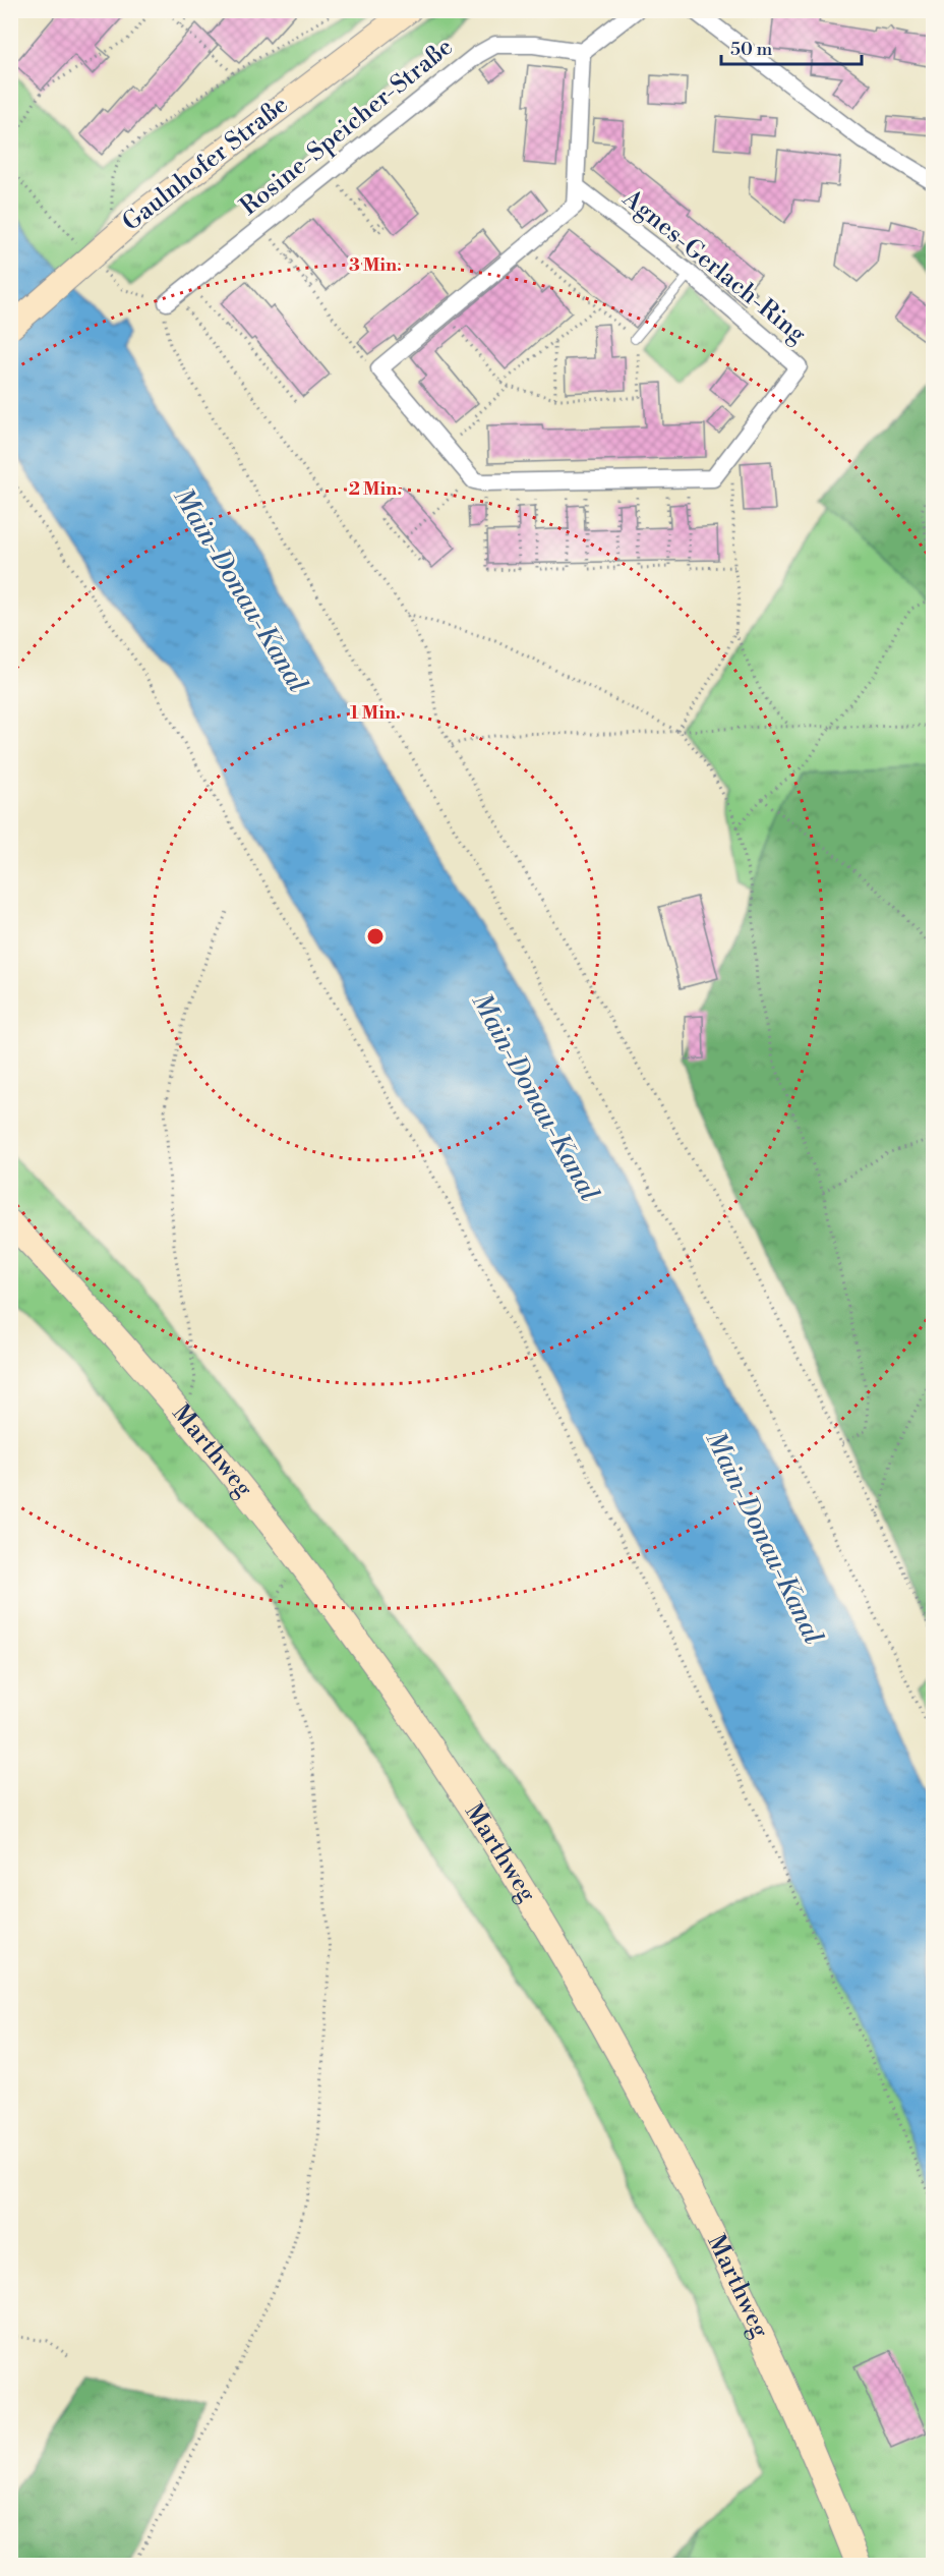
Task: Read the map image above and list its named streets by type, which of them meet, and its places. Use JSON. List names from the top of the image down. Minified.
{"streets":{"main road":["Gaulnhofer Straße","Marthweg"],"street":["Rosine-Speicher-Straße","Agnes-Gerlach-Ring"]},"water":["Main-Donau-Kanal"],"scale_bar":"50 m","rings":["3 Min.","2 Min.","1 Min."]}
